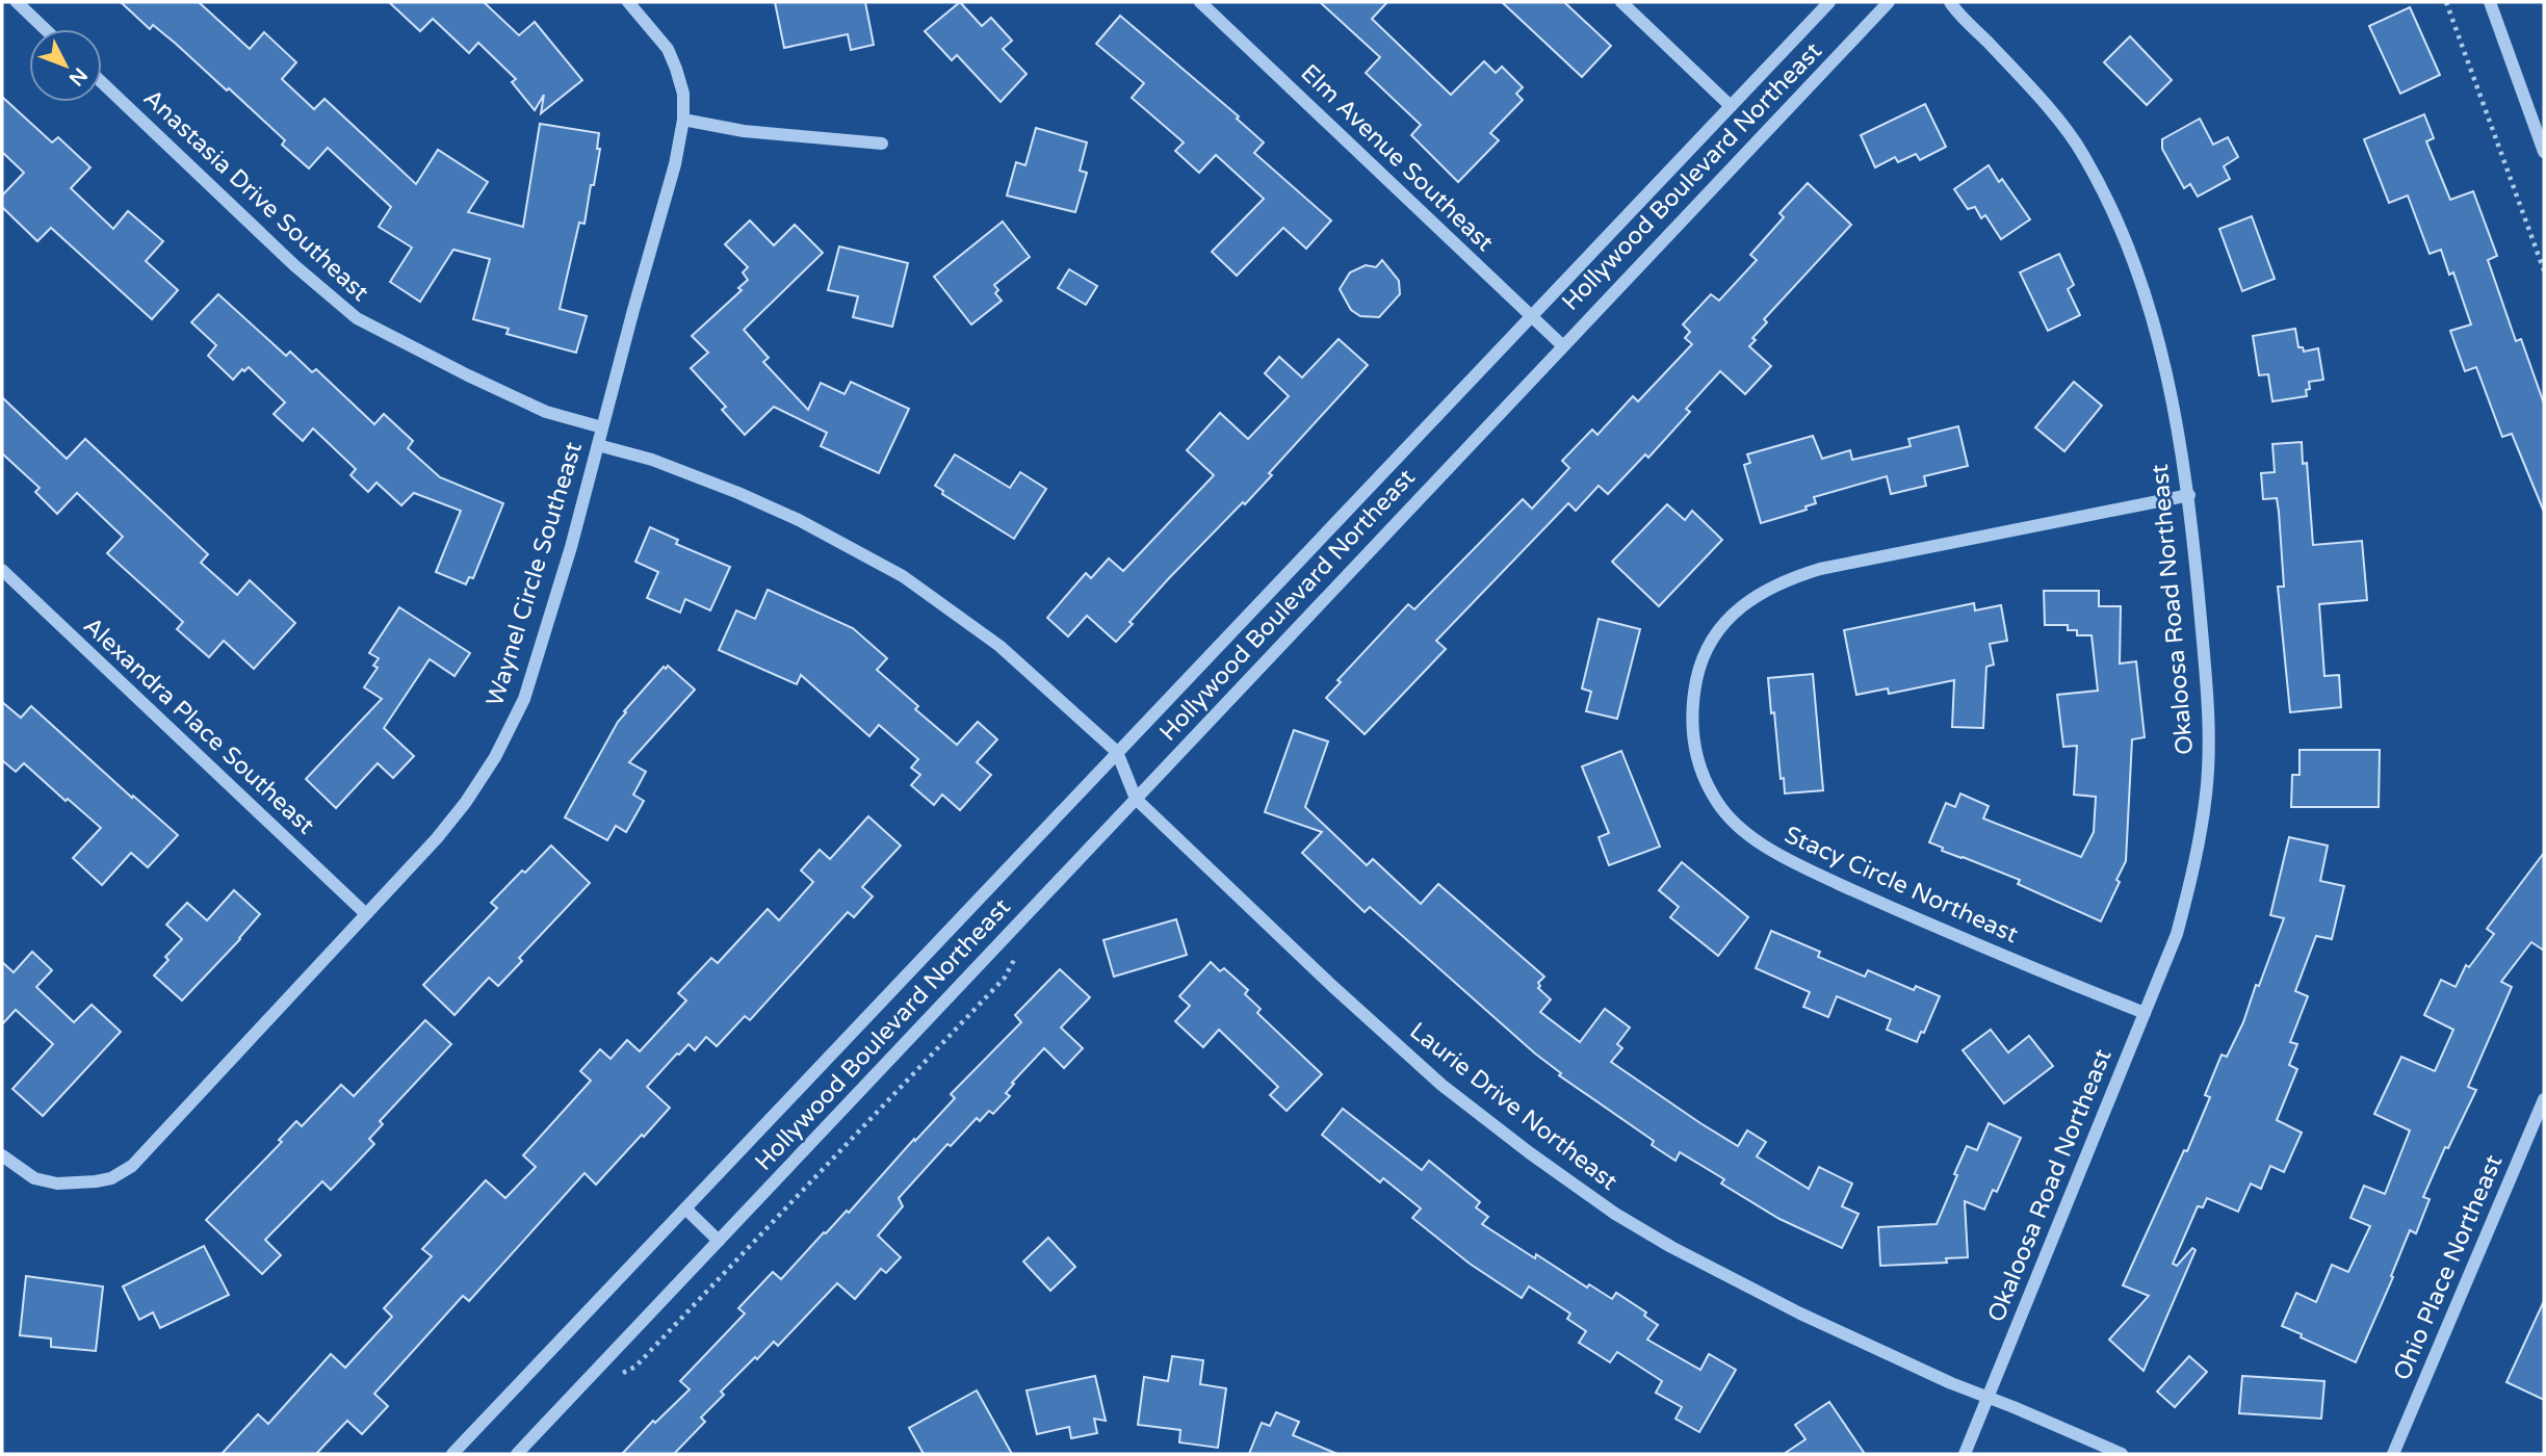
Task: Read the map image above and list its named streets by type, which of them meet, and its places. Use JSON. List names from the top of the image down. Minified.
{"streets":{"street":["Elm Avenue Southeast","Hollywood Boulevard Northeast","Anastasia Drive Southeast","Waynel Circle Southeast","Okaloosa Road Northeast","Alexandra Place Southeast","Stacy Circle Northeast","Laurie Drive Northeast","Ohio Place Northeast"]},"crossings":[["Elm Avenue Southeast","Hollywood Boulevard Northeast"],["Hollywood Boulevard Northeast","Laurie Drive Northeast"],["Anastasia Drive Southeast","Waynel Circle Southeast"],["Waynel Circle Southeast","Alexandra Place Southeast"],["Okaloosa Road Northeast","Stacy Circle Northeast"],["Okaloosa Road Northeast","Laurie Drive Northeast"]],"north":"bottom right"}
